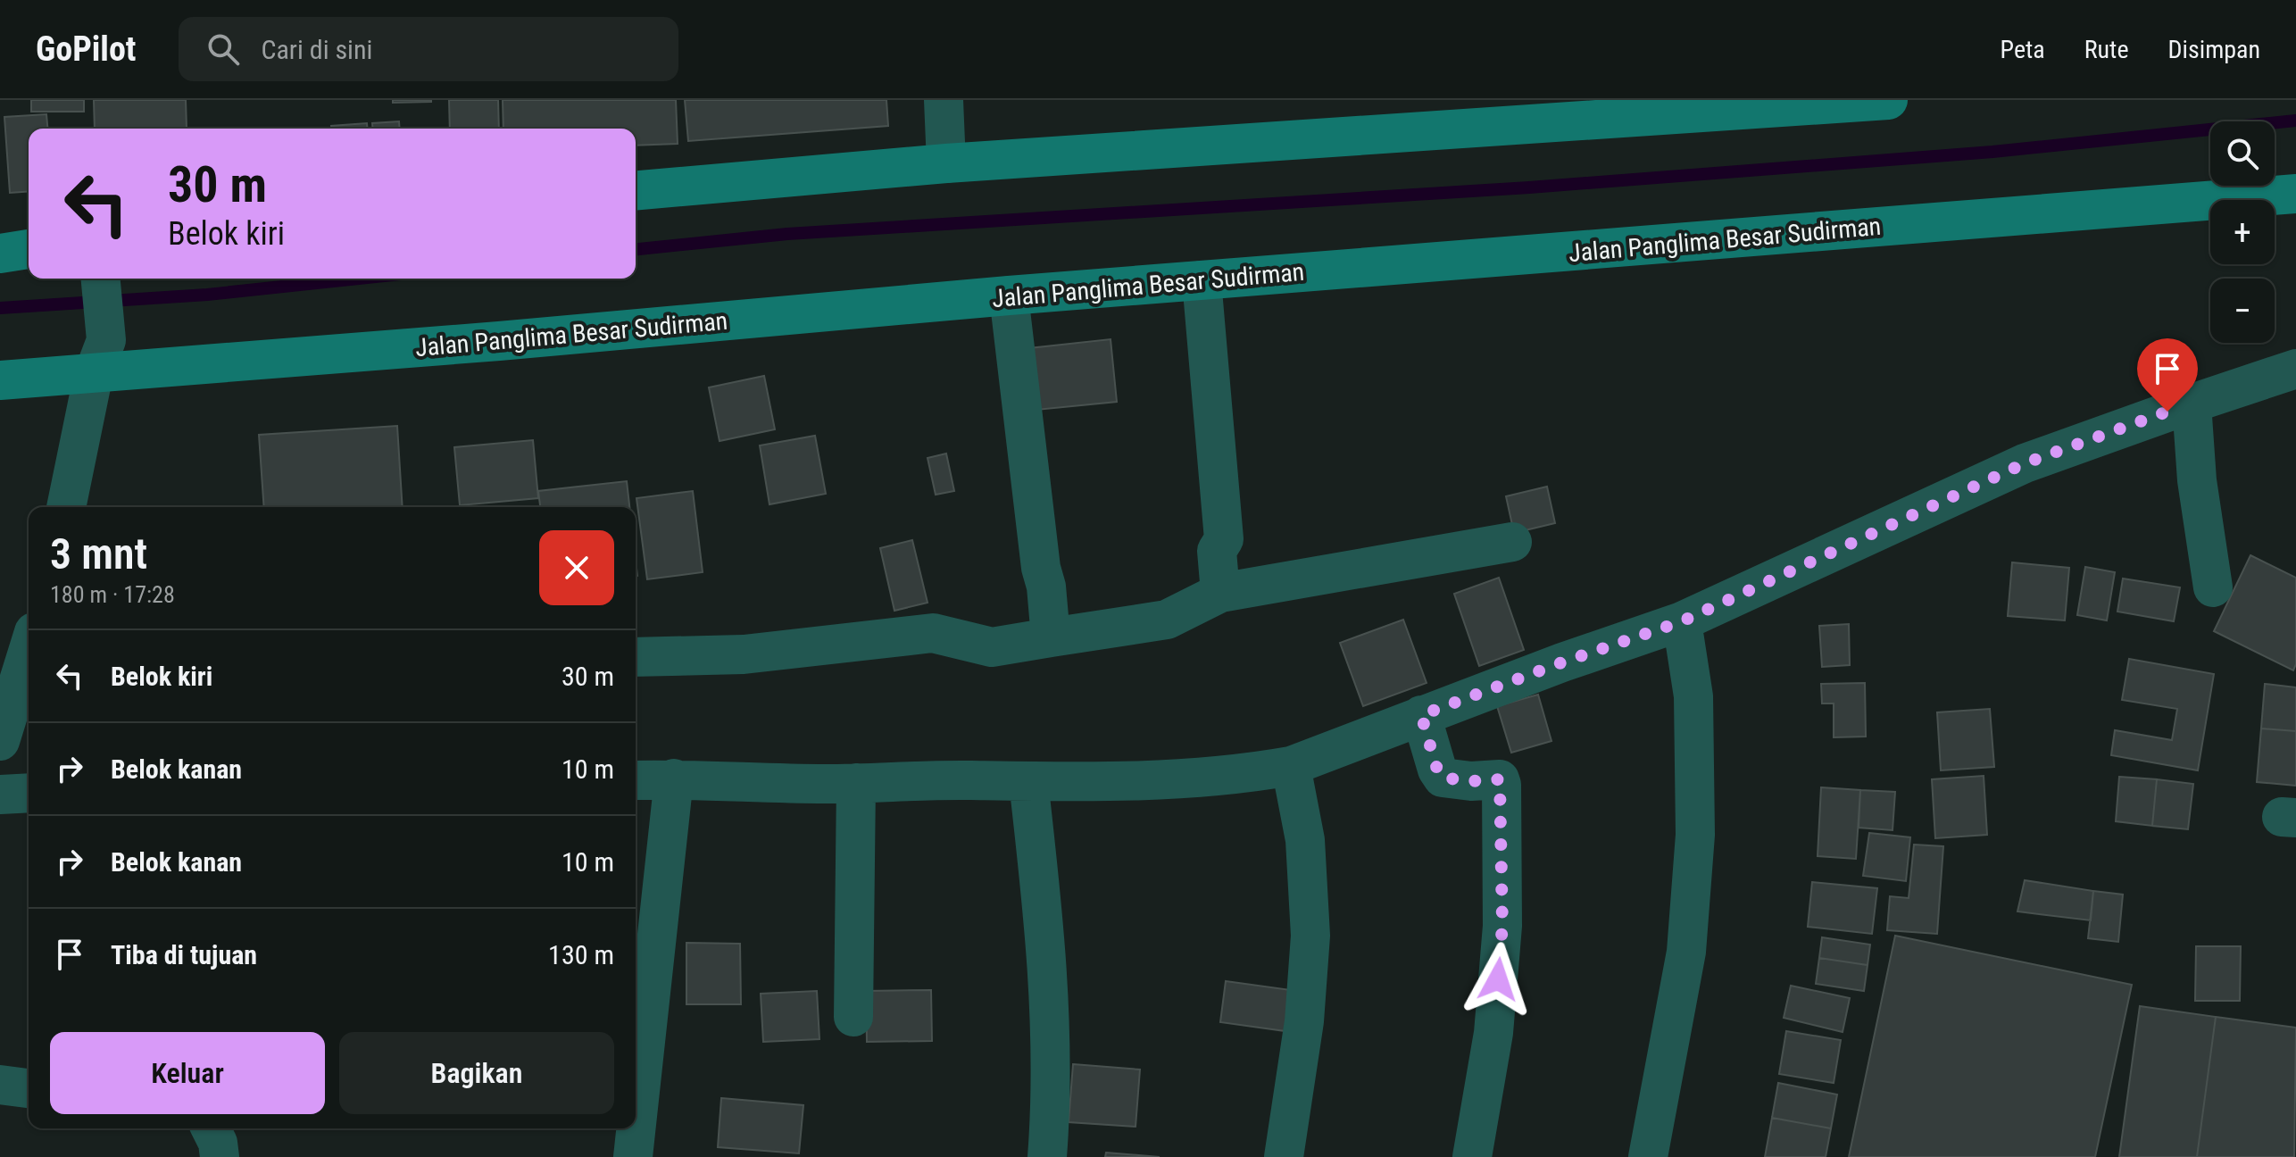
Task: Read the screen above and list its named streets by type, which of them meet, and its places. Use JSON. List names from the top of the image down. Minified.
{"streets":{"main road":["Jalan Panglima Besar Sudirman"]},"page":{"header":"GoPilot","search":"Cari di sini","nav":["Peta","Rute","Disimpan"],"map_buttons":["+","−"],"turn":["30 m","Belok kiri"],"heading":["3 mnt","180 m · 17:28"],"list":[{"name":"Belok kiri","value":"30 m"},{"name":"Belok kanan","value":"10 m"},{"name":"Belok kanan","value":"10 m"},{"name":"Tiba di tujuan","value":"130 m"}],"buttons":["Keluar","Bagikan"]}}
